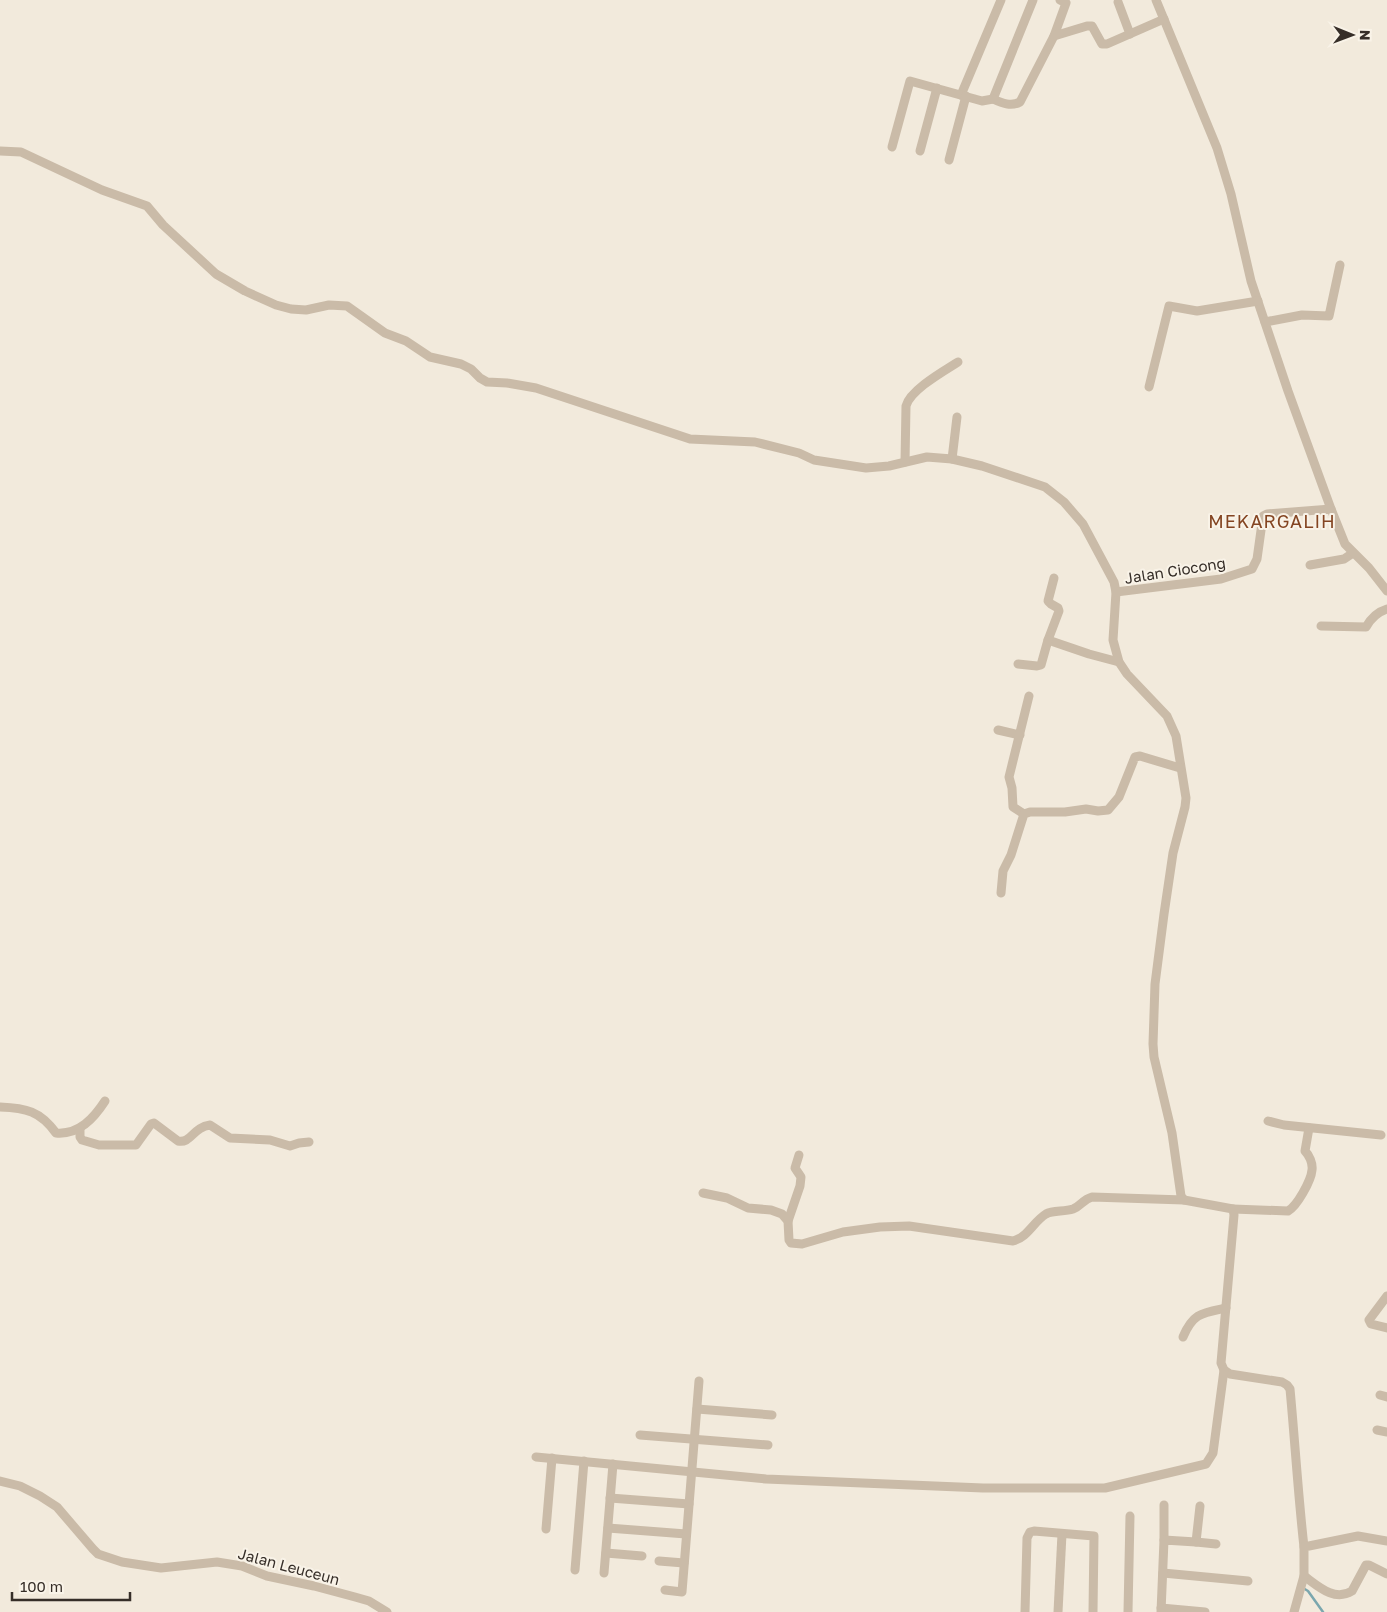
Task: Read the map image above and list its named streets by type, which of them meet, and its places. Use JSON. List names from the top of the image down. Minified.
{"streets":{"street":["Jalan Ciocong","Jalan Leuceun"]},"districts":["MEKARGALIH"],"scale_bar":"100 m","north":"right"}
